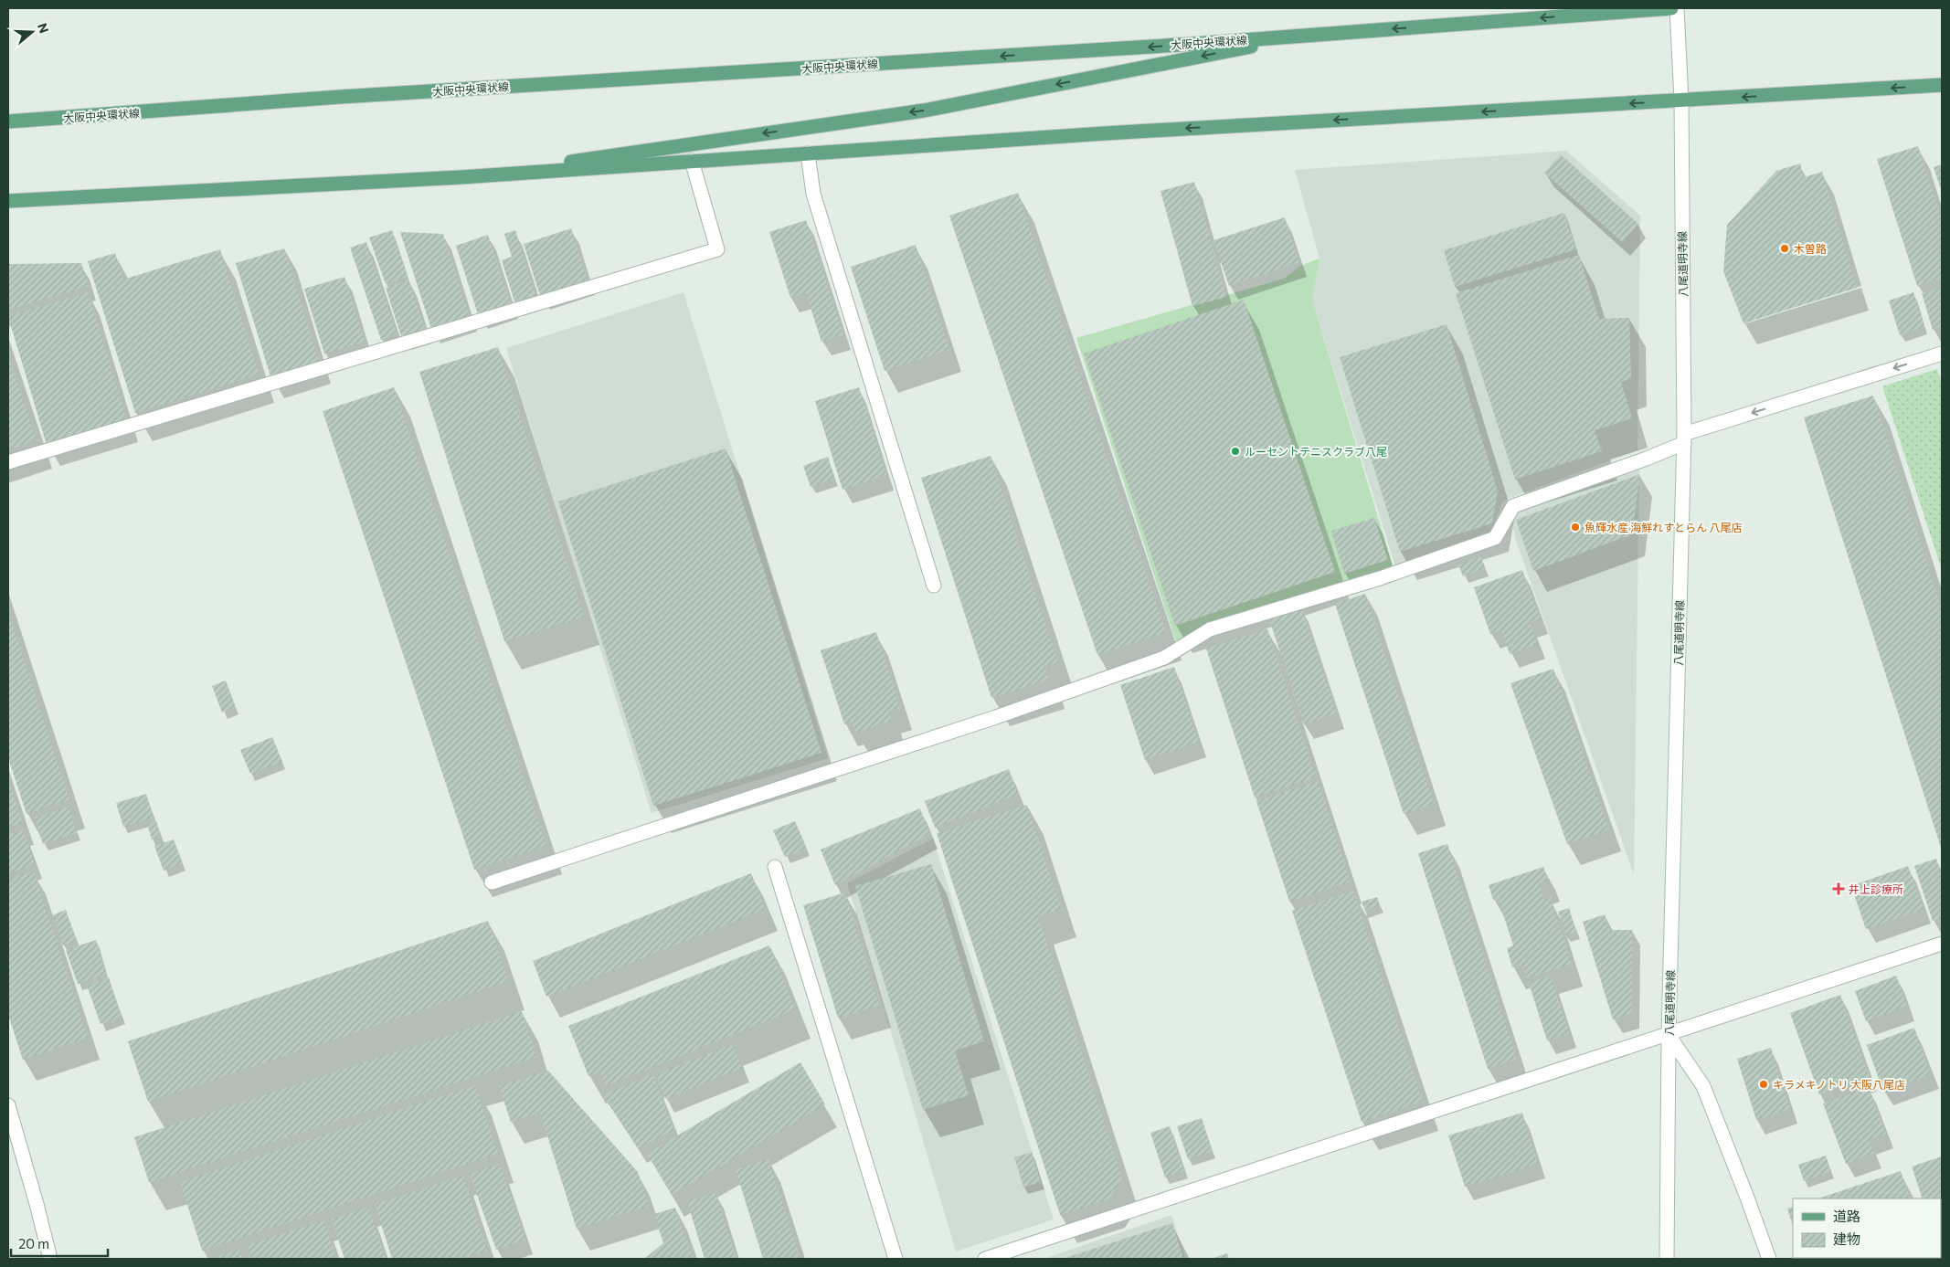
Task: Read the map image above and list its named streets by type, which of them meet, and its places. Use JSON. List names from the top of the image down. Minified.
{"streets":{"main road":["大阪中央環状線"],"street":["八尾道明寺線"]},"places":{"other":["木曽路","ルーセントテニスクラブ八尾","魚輝水産 海鮮れすとらん 八尾店","キラメキノトリ 大阪八尾店"],"health":["井上診療所"]},"legend":["道路","建物"],"scale_bar":"20 m","north":"right"}
